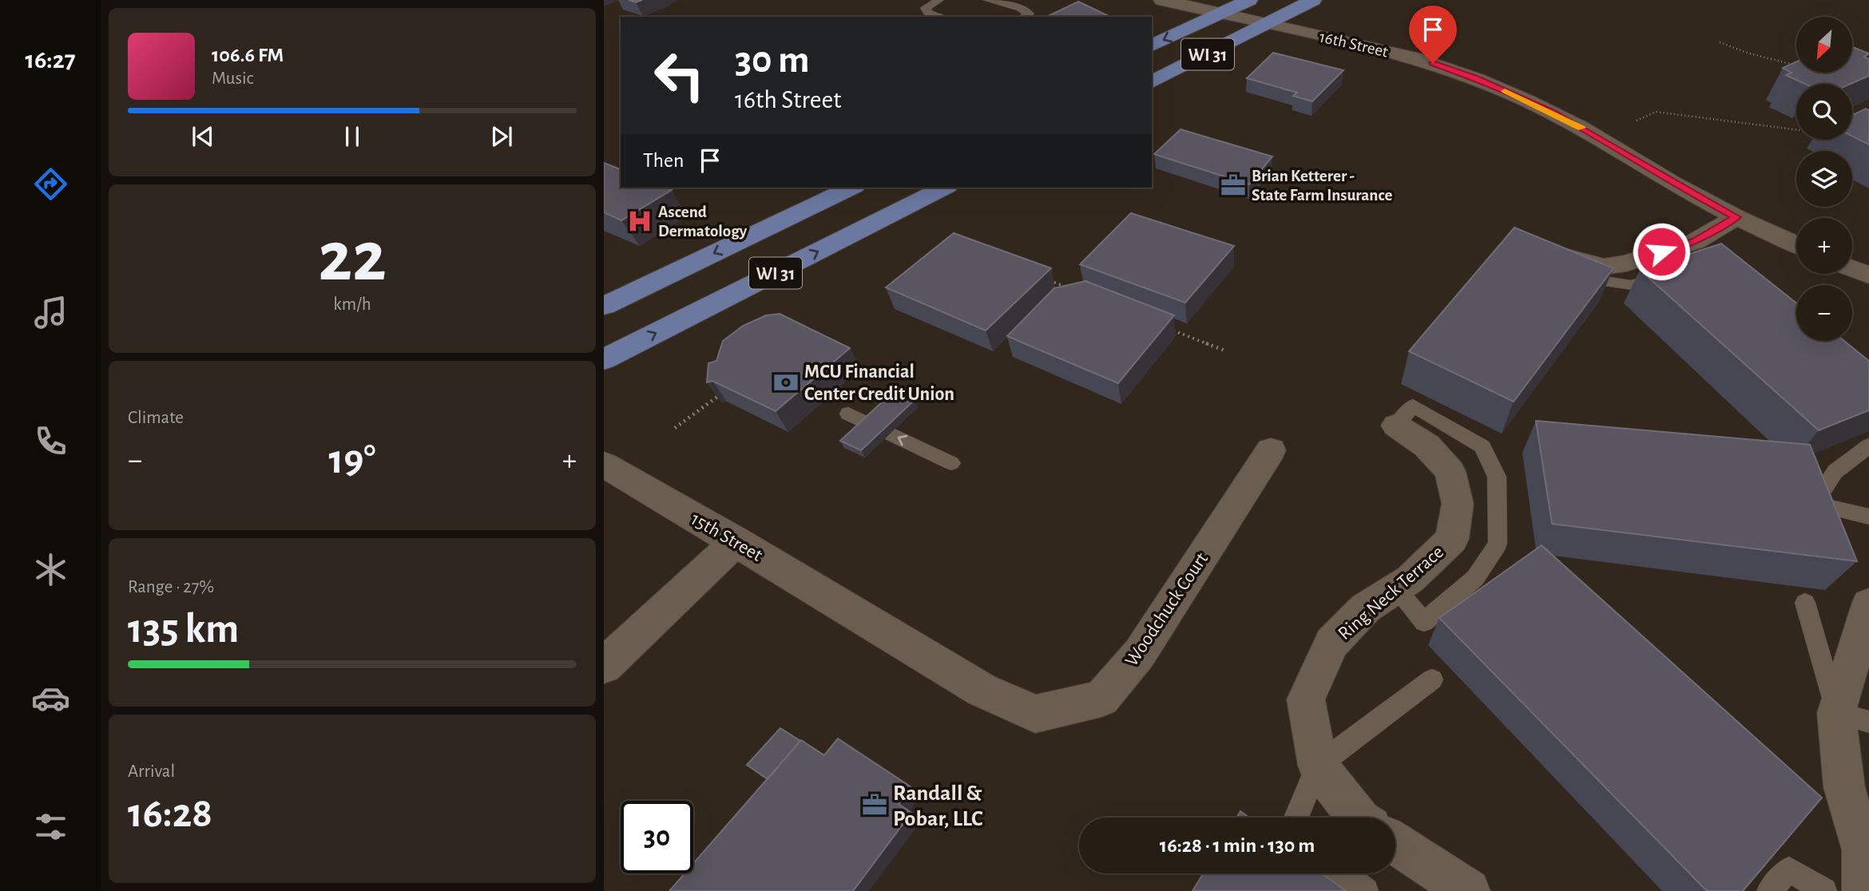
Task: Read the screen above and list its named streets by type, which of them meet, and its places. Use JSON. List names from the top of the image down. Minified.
{"streets":{"main road":["WI 31"],"street":["16th Street","15th Street","Ring Neck Terrace","Woodchuck Court"]},"crossings":[["16th Street","WI 31"],["15th Street","Woodchuck Court"]],"places":{"office":["Brian Ketterer - State Farm Insurance","Randall & Pobar, LLC"],"hospital":["Ascend Dermatology"],"bank":["MCU Financial Center Credit Union"]},"north":"bottom left","page":{"tabs":"16:27","map_buttons":["+","−"],"turn":["30 m","16th Street"],"song":["106.6 FM","Music"],"then":"Then","tile":[["22","km/h"],"Climate",["Range · 27%","135 km"],["Arrival","16:28"]],"heat":["−","19°","+"],"limit":"30","trip":"16:28 · 1 min · 130 m"}}
